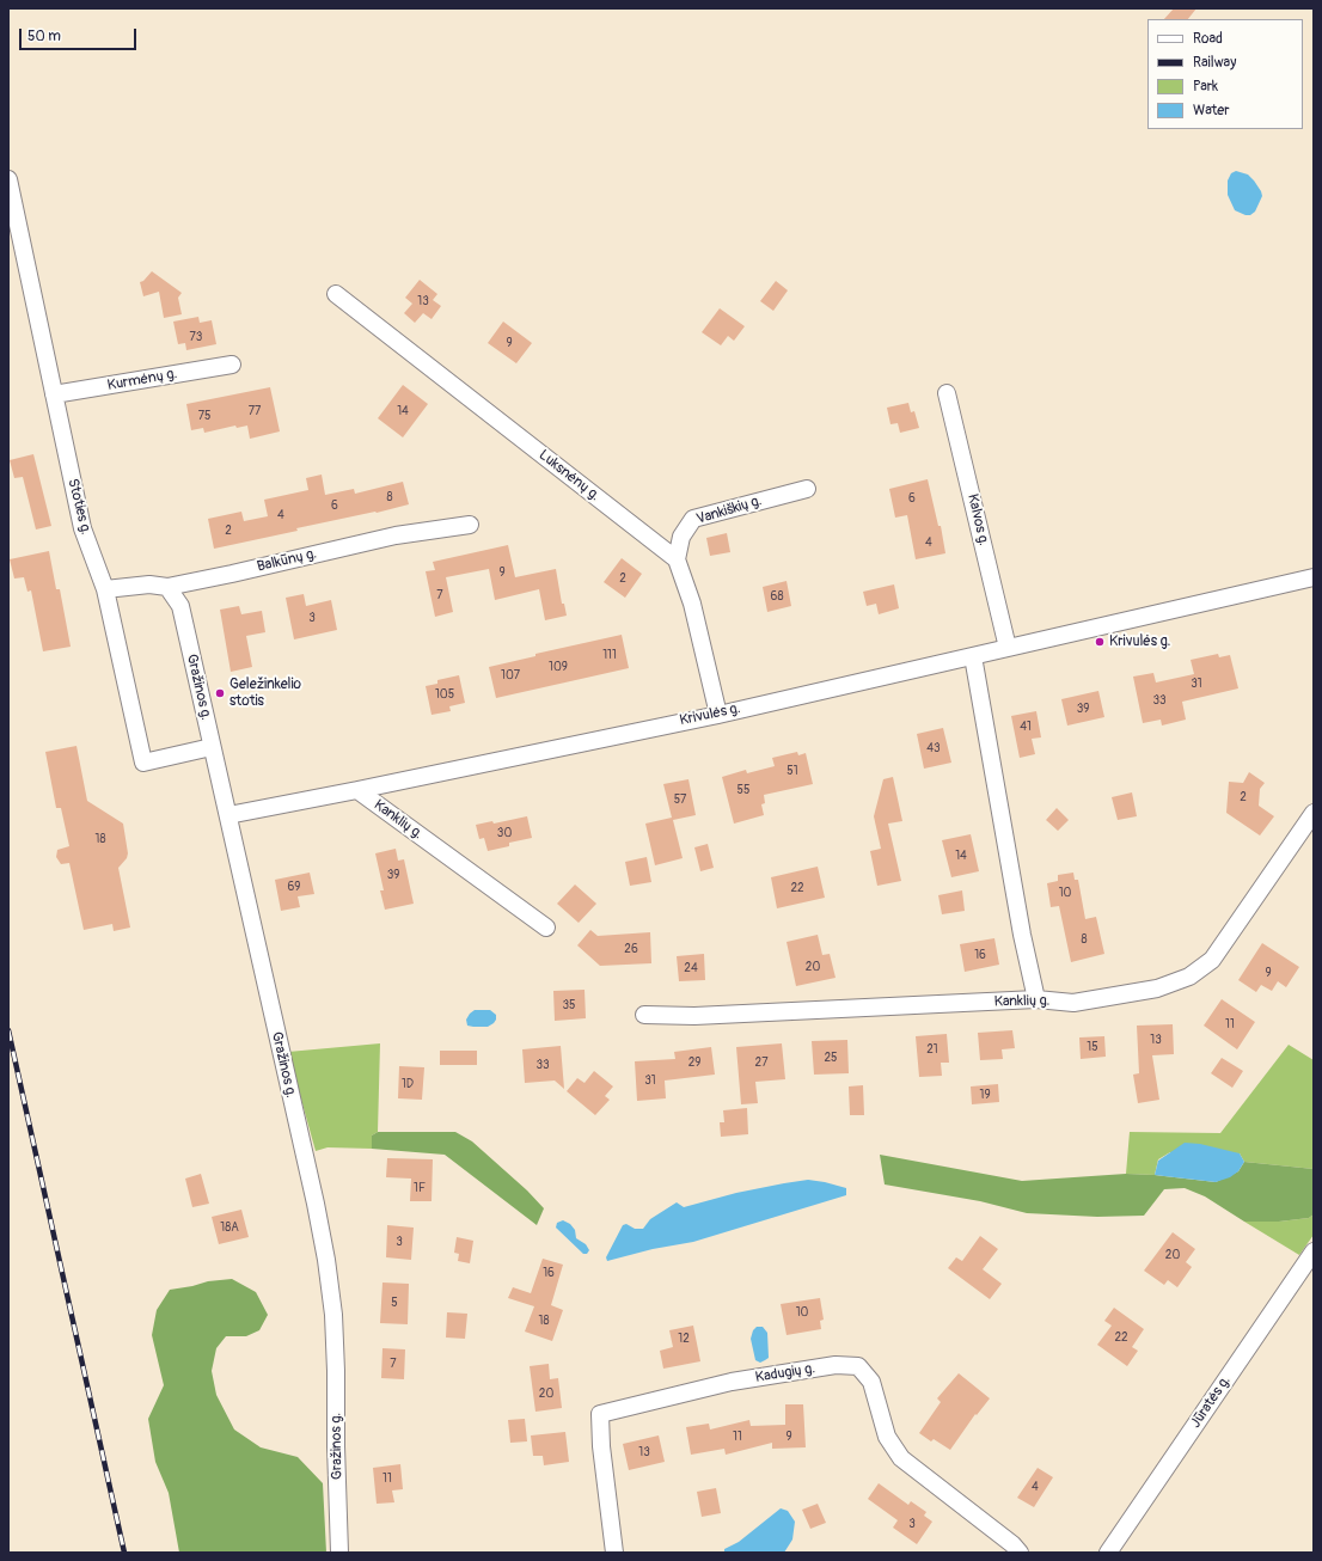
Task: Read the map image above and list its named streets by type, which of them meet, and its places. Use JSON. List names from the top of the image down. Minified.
{"streets":{"street":["Kurmėnų g.","Luksnėnų g.","Stoties g.","Vankiškių g.","Kalvos g.","Balkūnų g.","Gražinos g.","Krivulės g.","Kanklių g.","Kadugių g.","Jūratės g."]},"crossings":[["Kurmėnų g.","Stoties g."],["Luksnėnų g.","Vankiškių g."],["Stoties g.","Balkūnų g."],["Stoties g.","Gražinos g."],["Kalvos g.","Krivulės g."],["Balkūnų g.","Gražinos g."],["Krivulės g.","Kanklių g."]],"places":["Krivulės g.","Geležinkelio stotis"],"house_numbers":["13","73","9","77","14","75","8","6","6","4","2","4","9","2","7","68","3","111","109","107","31","105","33","39","41","43","51","55","2","57","30","18","14","39","69","22","10","8","26","16","20","24","9","35","11","13","15","21","25","29","27","33","31","1D","19","1F","18A","3","20","16","5","10","18","22","12","7","20","11","9","13","11","4","3"],"legend":["Road","Railway","Park","Water"],"scale_bar":"50 m"}
